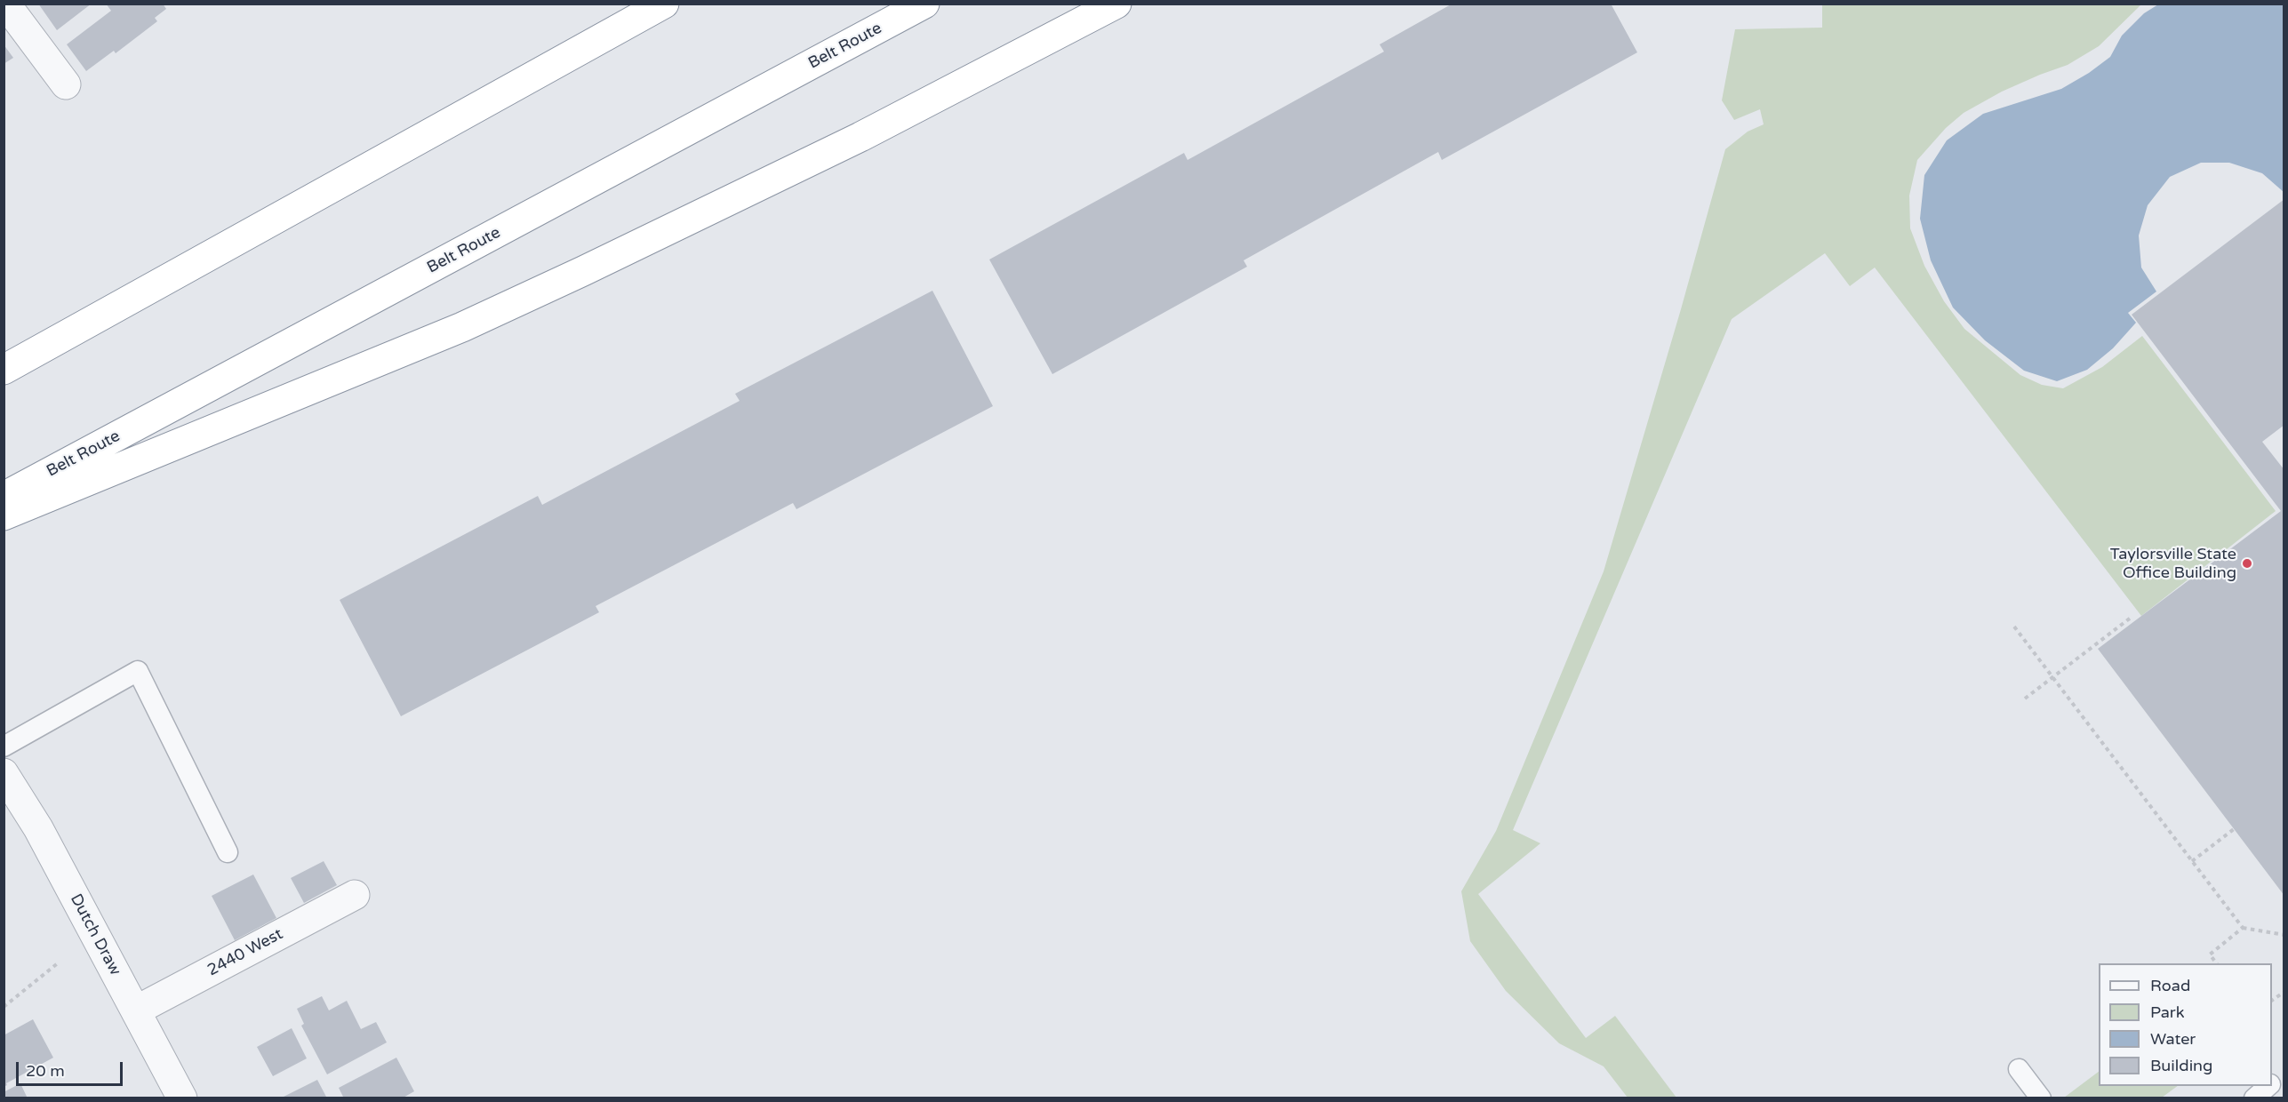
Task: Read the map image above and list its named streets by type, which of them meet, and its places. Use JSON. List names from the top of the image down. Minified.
{"streets":{"highway":["Belt Route"],"street":["Dutch Draw","2440 West"]},"crossings":[["Dutch Draw","2440 West"]],"places":["Taylorsville State Office Building"],"legend":["Road","Park","Water","Building"],"scale_bar":"20 m"}
